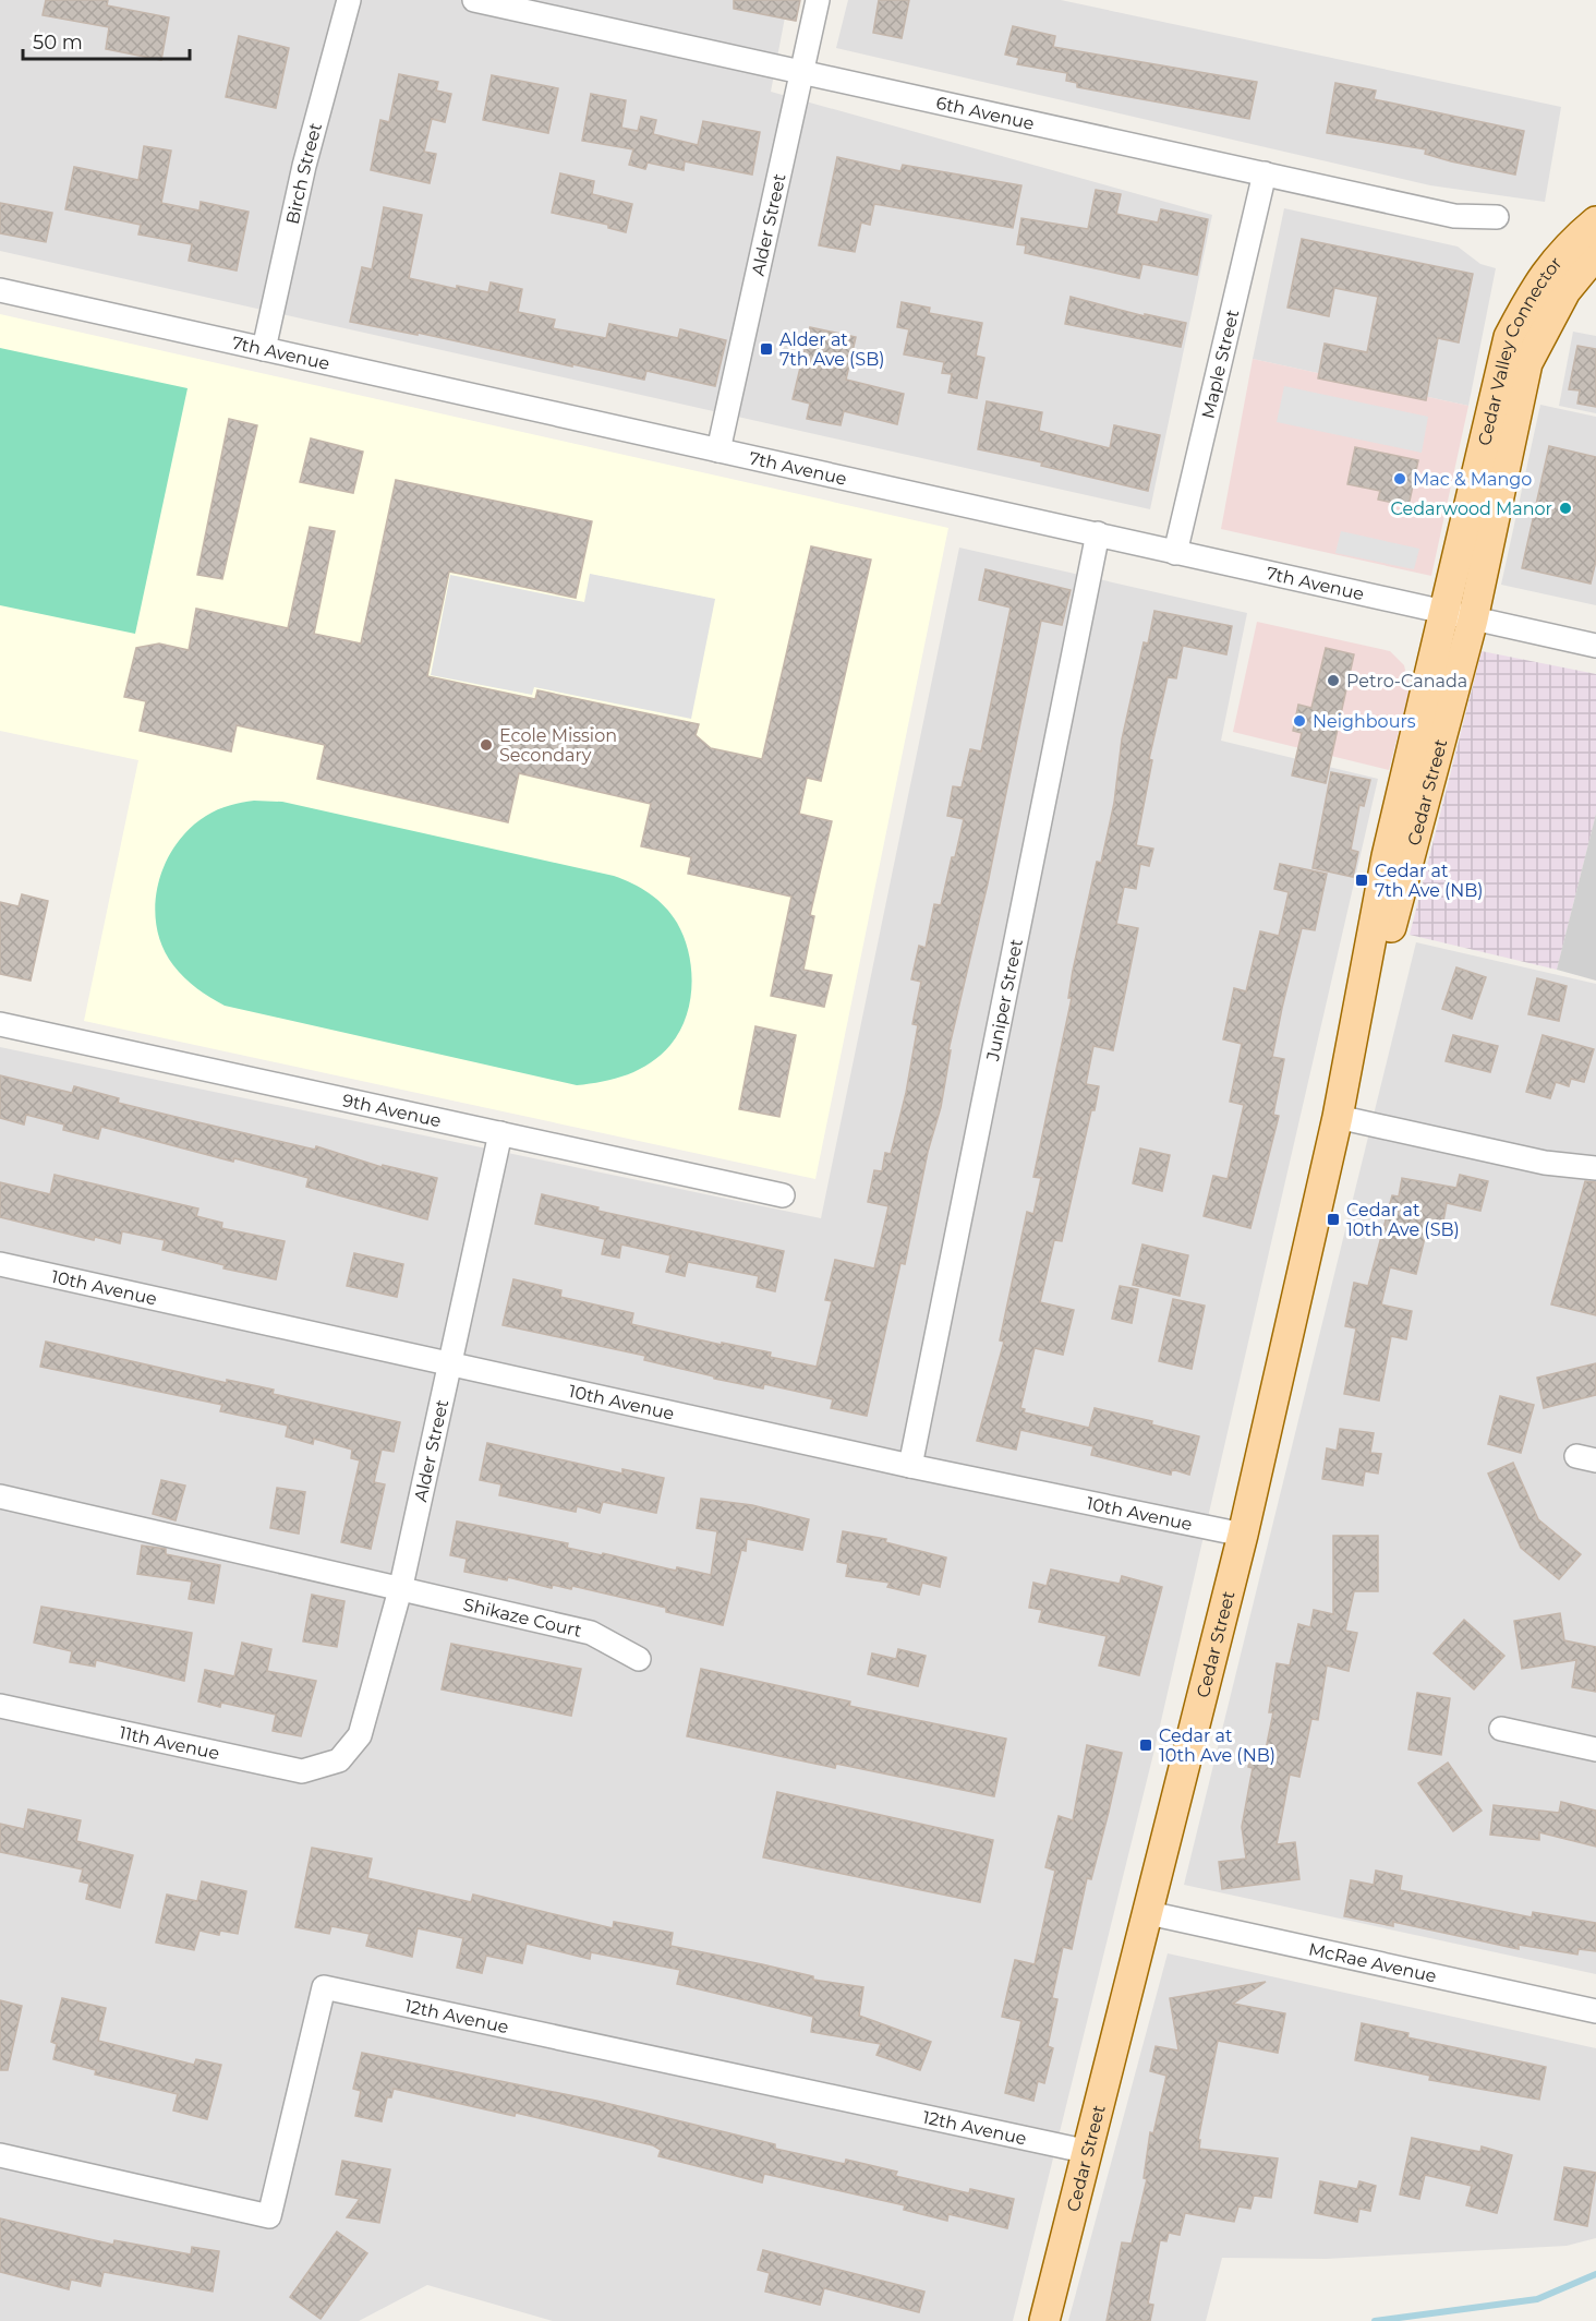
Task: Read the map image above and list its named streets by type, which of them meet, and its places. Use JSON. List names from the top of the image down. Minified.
{"streets":{"main road":["Cedar Valley Connector","Cedar Street"],"street":["6th Avenue","Birch Street","Alder Street","7th Avenue","Maple Street","Juniper Street","9th Avenue","10th Avenue","Shikaze Court","11th Avenue","McRae Avenue","12th Avenue"]},"crossings":[["6th Avenue","Alder Street"],["6th Avenue","Maple Street"],["Birch Street","7th Avenue"],["Alder Street","7th Avenue"],["Alder Street","9th Avenue"],["Alder Street","10th Avenue"],["Alder Street","Shikaze Court"],["Alder Street","11th Avenue"],["7th Avenue","Cedar Valley Connector"],["7th Avenue","Maple Street"],["7th Avenue","Cedar Street"],["7th Avenue","Juniper Street"],["Cedar Valley Connector","Cedar Street"],["Cedar Street","10th Avenue"],["Cedar Street","McRae Avenue"],["Cedar Street","12th Avenue"],["Juniper Street","10th Avenue"]],"places":{"transit":["Alder at 7th Ave (SB)","Cedar at 7th Ave (NB)","Cedar at 10th Ave (SB)","Cedar at 10th Ave (NB)"],"other":["Mac & Mango","Cedarwood Manor","Petro-Canada","Neighbours","Ecole Mission Secondary"]},"scale_bar":"50 m"}
